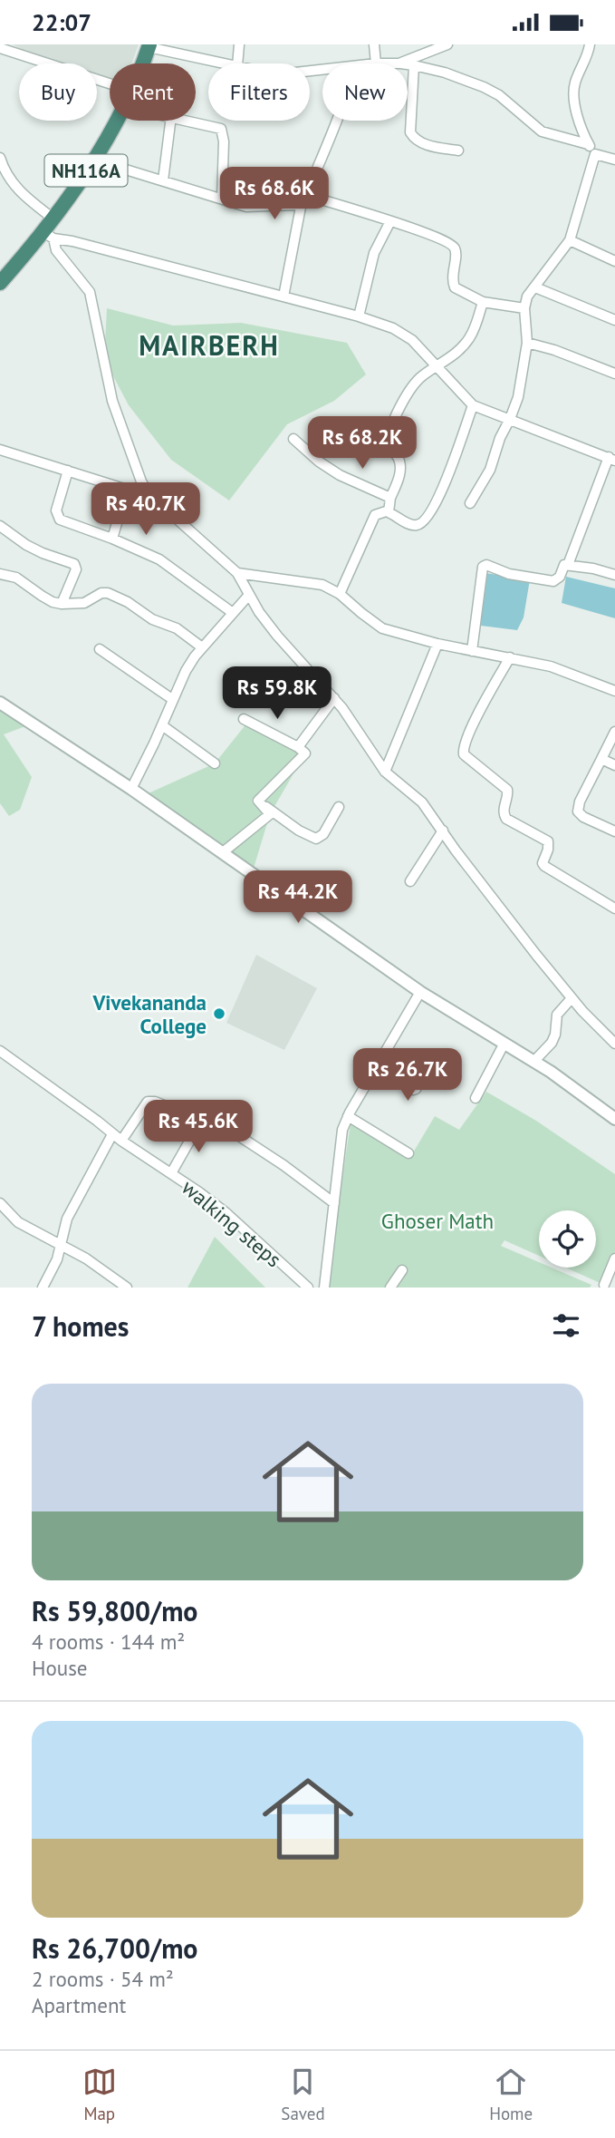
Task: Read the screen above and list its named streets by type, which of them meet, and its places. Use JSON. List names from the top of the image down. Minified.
{"streets":{"highway":["NH116A"],"street":["walking steps"]},"districts":["MAIRBERH"],"parks":["Ghoser Math"],"places":["Vivekananda College"],"page":{"status":"22:07","chip":["Buy","Rent","Filters","New"],"price":["Rs 68.6K","Rs 68.2K","Rs 40.7K","Rs 59.8K","Rs 44.2K","Rs 26.7K","Rs 45.6K"],"heading":"7 homes","list":[{"name":"Rs 59,800/mo","note":"4 rooms · 144 m² · House"},{"name":"Rs 26,700/mo","note":"2 rooms · 54 m² · Apartment"}],"tabs":["Map","Saved","Home"]}}
